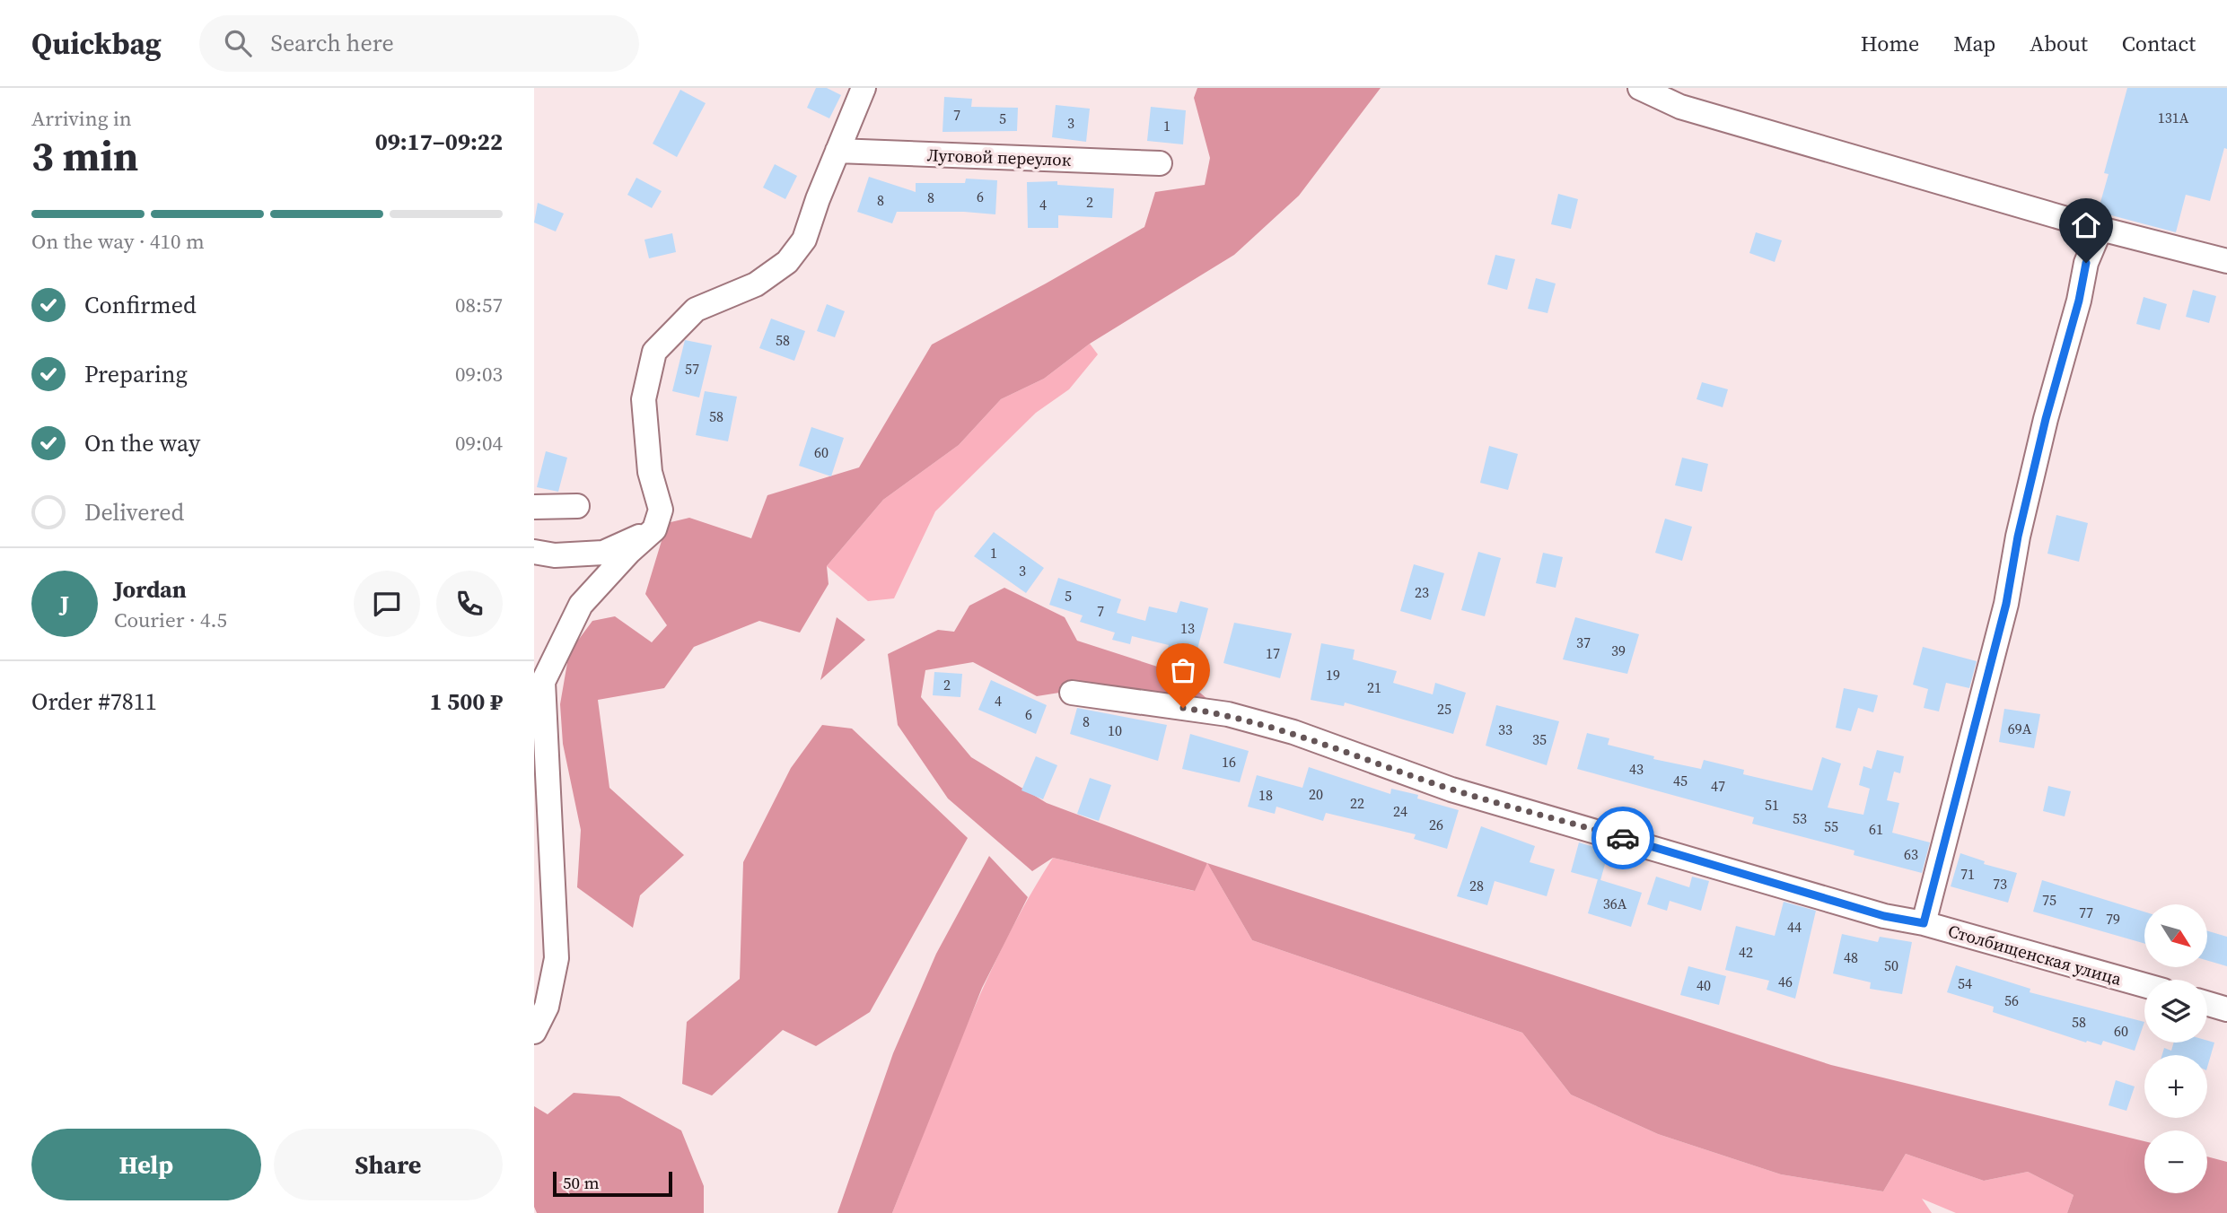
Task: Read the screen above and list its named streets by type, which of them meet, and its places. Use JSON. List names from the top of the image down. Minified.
{"streets":{"street":["Луговой переулок","Столбищенская улица"]},"house_numbers":["7","131А","5","3","1","6","8","8","2","4","58","57","58","60","1","3","23","5","7","13","37","39","17","19","2","21","4","25","6","8","69А","33","10","35","16","43","45","47","20","18","22","51","24","53","26","55","61","63","71","73","28","75","36А","77","79","44","42","48","50","46","54","40","56","58","60"],"scale_bar":"50 m","north":"bottom right","page":{"header":"Quickbag","search":"Search here","nav":["Home","Map","About","Contact"],"heading":["3 min","Arriving in","09:17–09:22"],"panel":["Jordan","Courier · 4.5","Order #7811","1 500 ₽"],"bar":"On the way · 410 m","list":[["Confirmed","08:57"],["Preparing","09:03"],["On the way","09:04"],"Delivered"],"round":"J","map_buttons":["+","−"],"buttons":["Help","Share"],"scale":"50 m"}}
